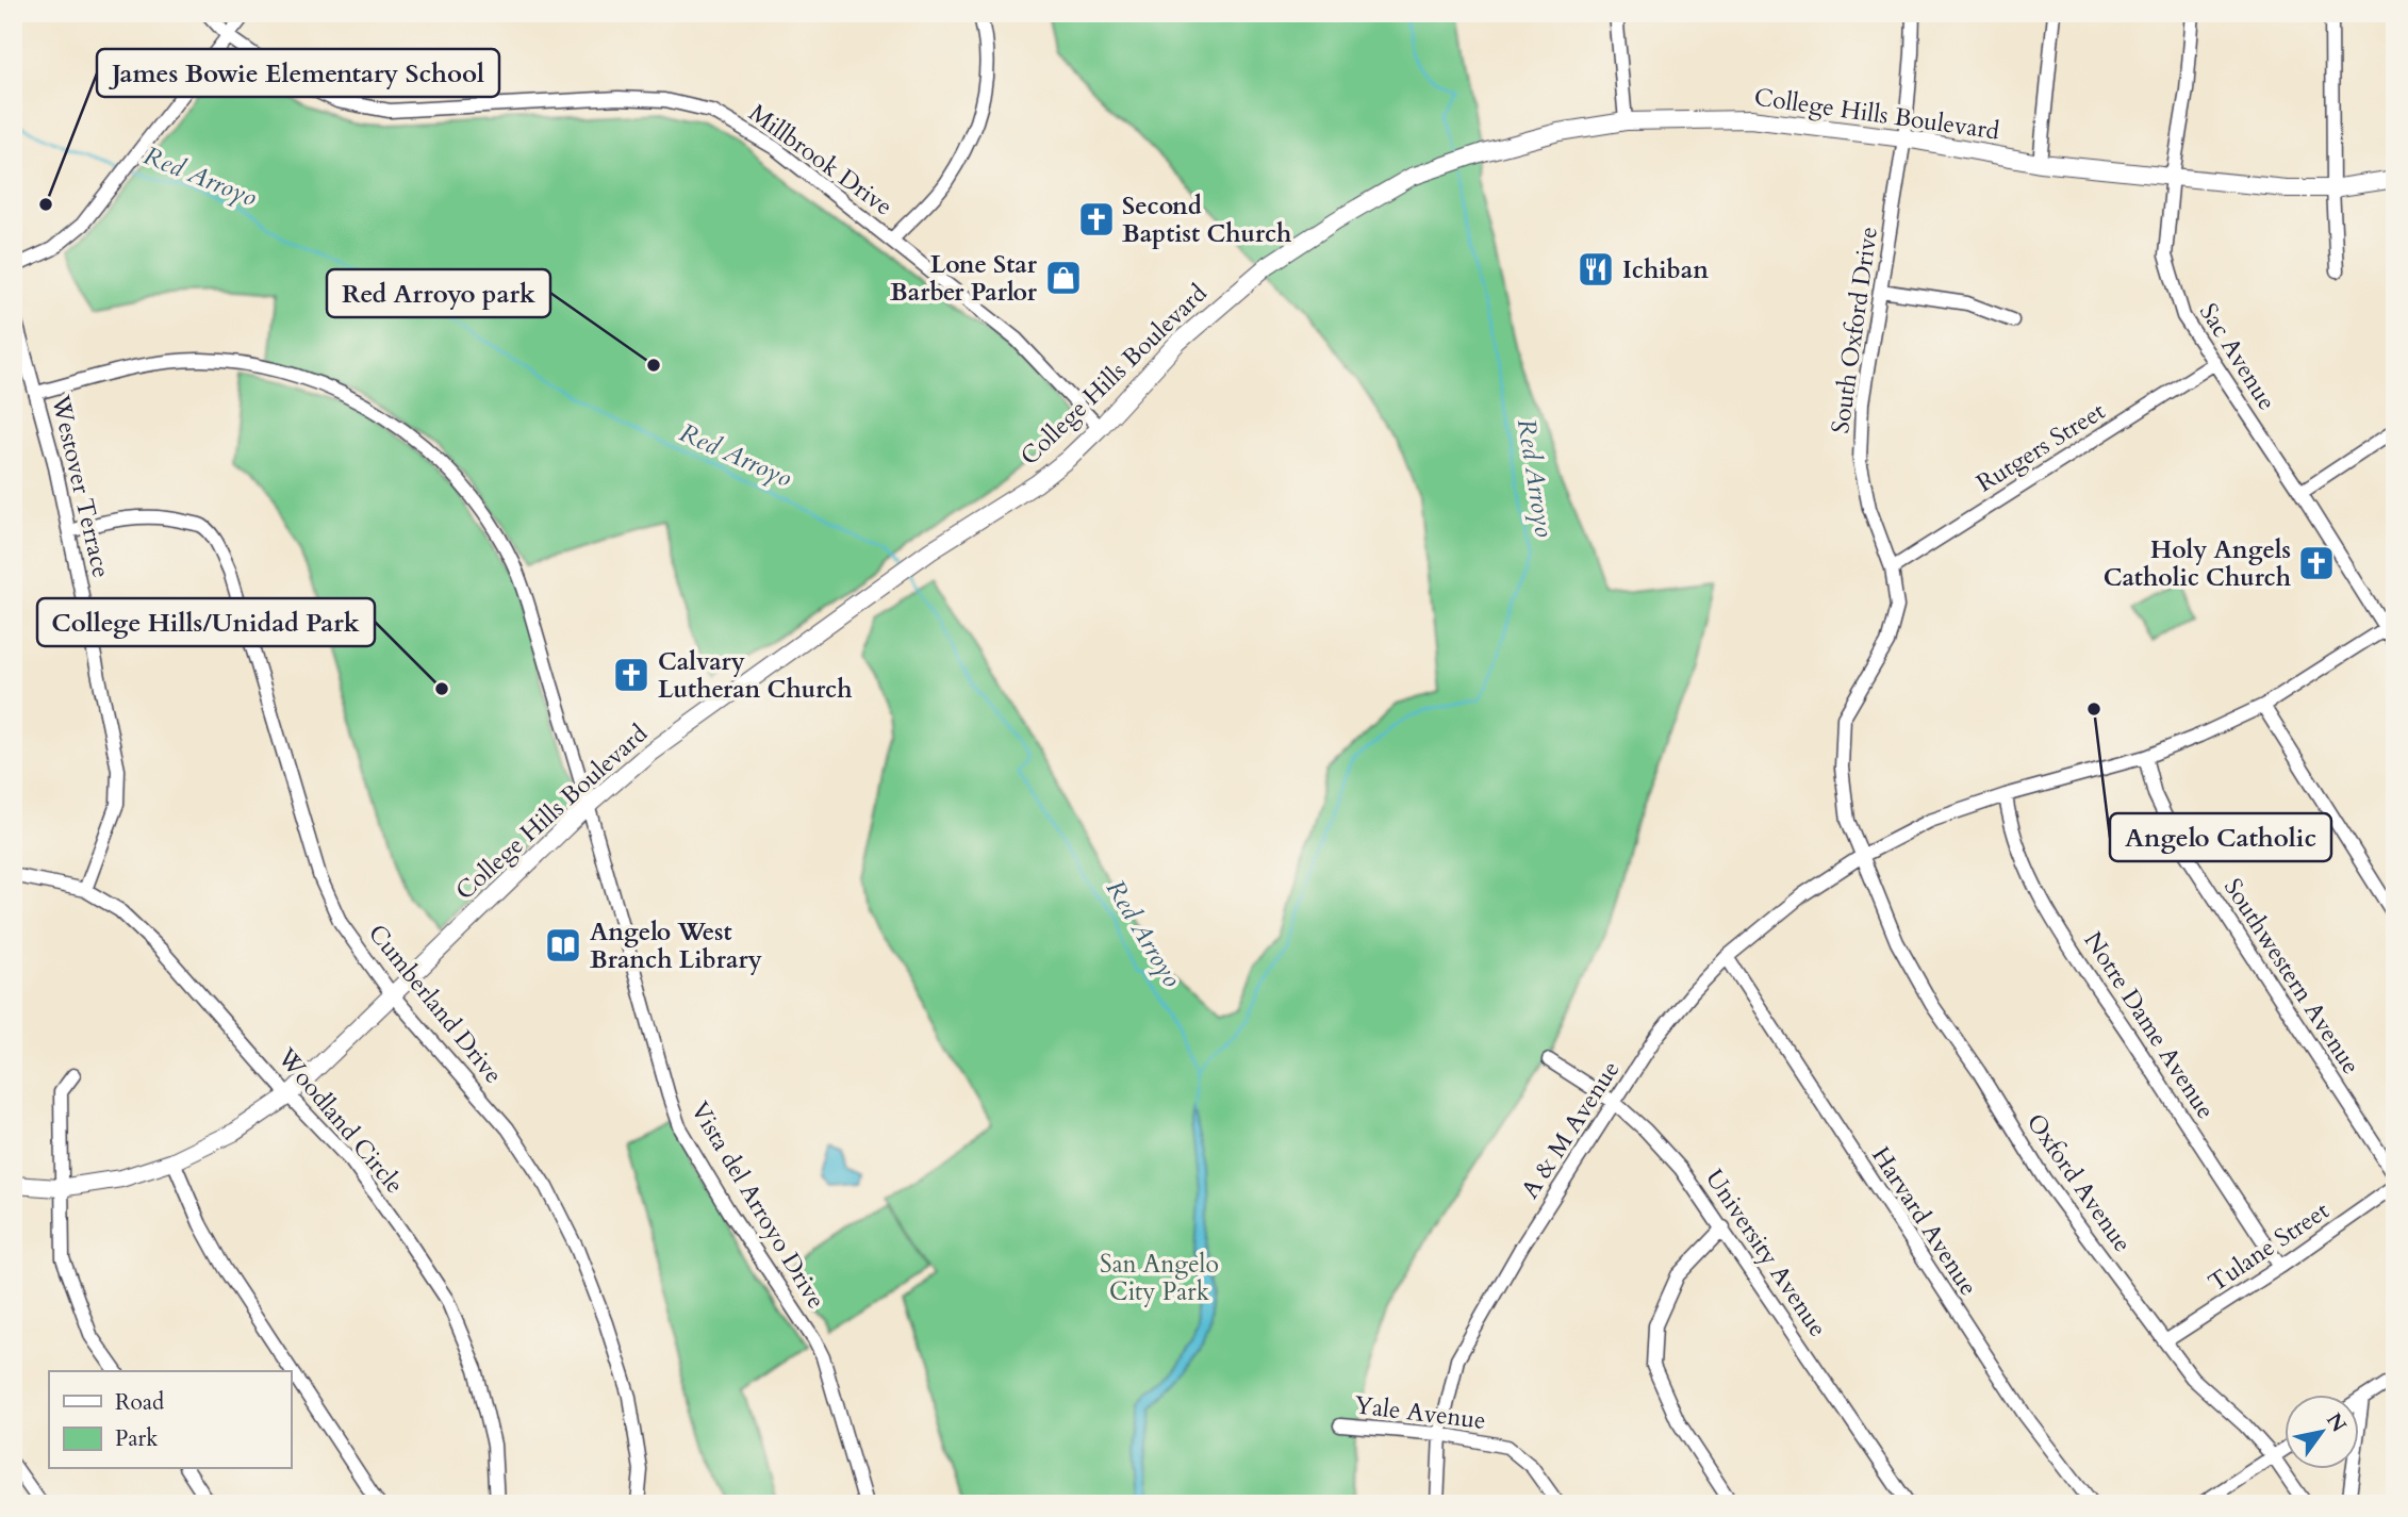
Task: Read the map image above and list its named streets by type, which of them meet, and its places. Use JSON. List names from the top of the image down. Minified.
{"streets":{"street":["College Hills Boulevard","Millbrook Drive","South Oxford Drive","Sac Avenue","Rutgers Street","Westover Terrace","Southwestern Avenue","Cumberland Drive","Notre Dame Avenue","Woodland Circle","A & M Avenue","Oxford Avenue","Vista del Arroyo Drive","Harvard Avenue","Tulane Street","University Avenue","Yale Avenue"]},"crossings":[["College Hills Boulevard","Millbrook Drive"],["College Hills Boulevard","South Oxford Drive"],["College Hills Boulevard","Sac Avenue"],["College Hills Boulevard","Cumberland Drive"],["College Hills Boulevard","Woodland Circle"],["College Hills Boulevard","Vista del Arroyo Drive"],["South Oxford Drive","Rutgers Street"],["South Oxford Drive","A & M Avenue"],["South Oxford Drive","Oxford Avenue"],["Sac Avenue","Rutgers Street"],["Sac Avenue","A & M Avenue"],["Westover Terrace","Cumberland Drive"],["Westover Terrace","Woodland Circle"],["Westover Terrace","Vista del Arroyo Drive"],["Southwestern Avenue","A & M Avenue"],["Notre Dame Avenue","A & M Avenue"],["Notre Dame Avenue","Tulane Street"],["A & M Avenue","Oxford Avenue"],["A & M Avenue","Harvard Avenue"],["A & M Avenue","University Avenue"],["A & M Avenue","Yale Avenue"],["Oxford Avenue","Tulane Street"]],"water":["Red Arroyo"],"parks":["San Angelo City Park"],"places":{"other":["James Bowie Elementary School","Red Arroyo park","College Hills/Unidad Park","Angelo Catholic"],"church":["Second Baptist Church","Holy Angels Catholic Church","Calvary Lutheran Church"],"restaurant":["Ichiban"],"shop":["Lone Star Barber Parlor"],"library":["Angelo West Branch Library"]},"legend":["Road","Park"],"north":"top right"}
